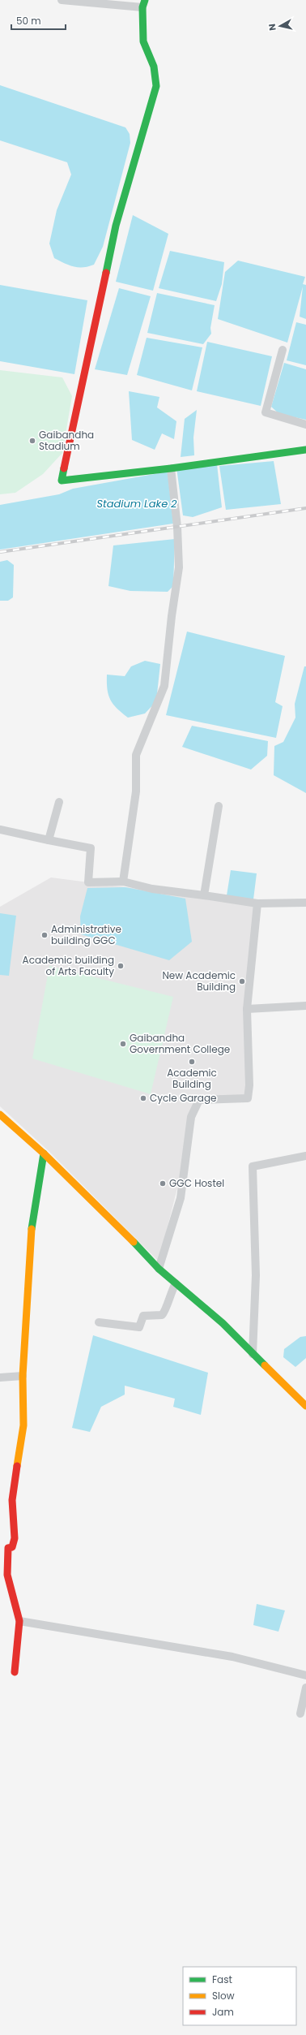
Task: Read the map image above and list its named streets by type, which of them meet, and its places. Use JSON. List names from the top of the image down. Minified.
{"water":["Stadium Lake 2"],"places":["Gaibandha Stadium","Administrative building GGC","Academic building of Arts Faculty","New Academic Building","Gaibandha Government College","Academic Building","Cycle Garage","GGC Hostel"],"legend":["Fast","Slow","Jam"],"scale_bar":"50 m","north":"left"}
